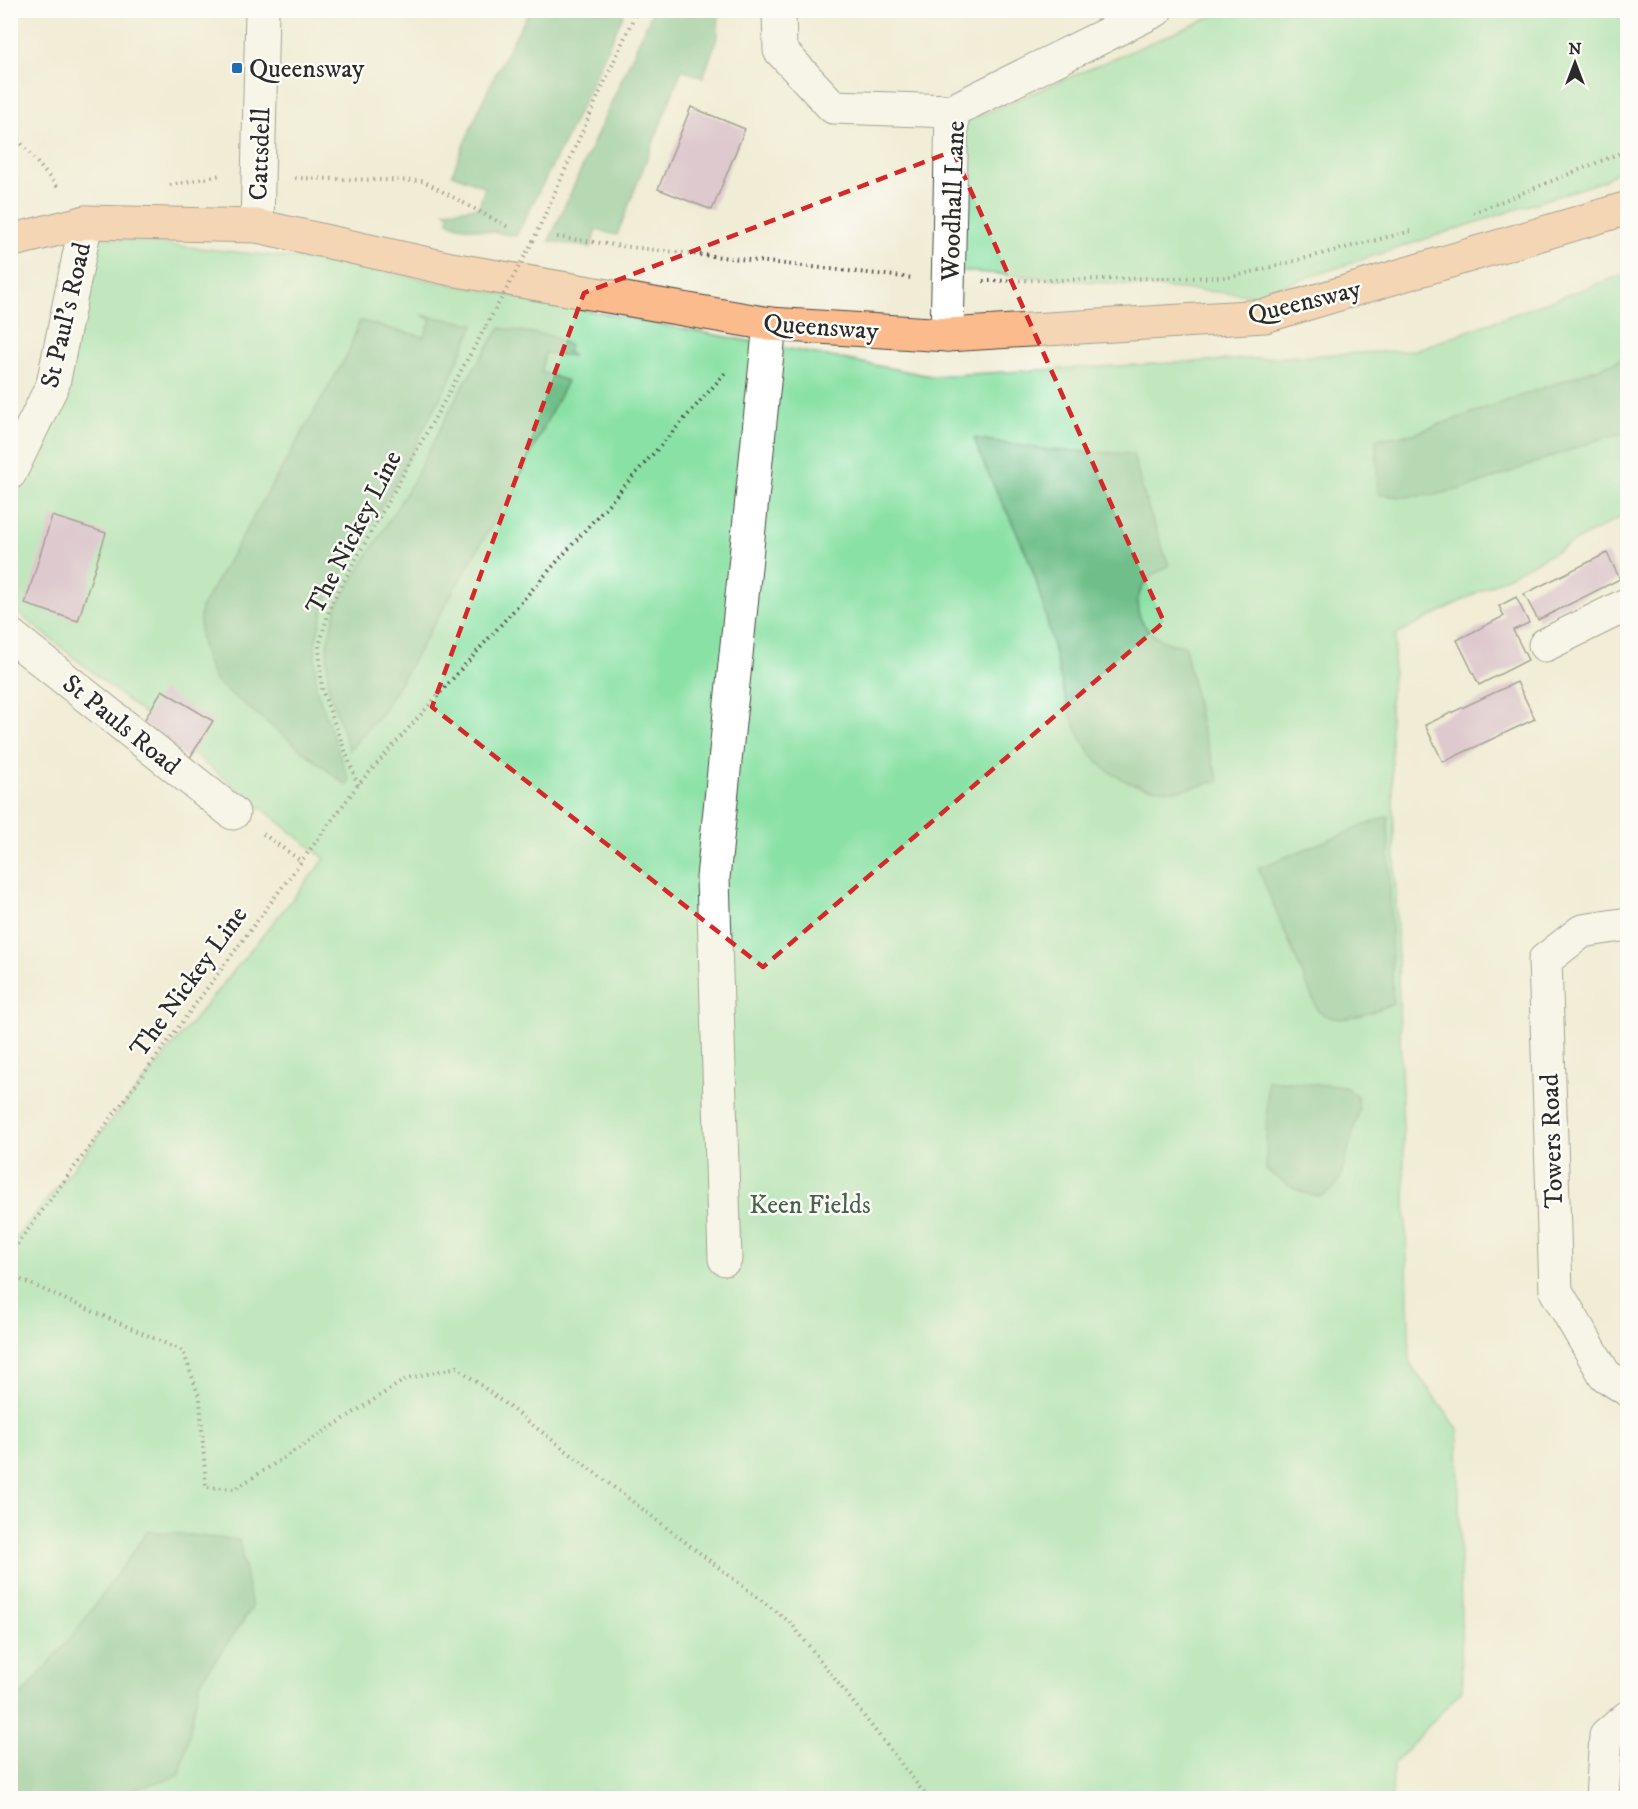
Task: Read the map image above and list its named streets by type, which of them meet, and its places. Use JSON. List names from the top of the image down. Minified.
{"streets":{"main road":["Queensway"],"street":["Cattsdell","Woodhall Lane","St Paul's Road","St Pauls Road","Towers Road"],"path":["The Nickey Line"]},"crossings":[["Cattsdell","Queensway"],["Woodhall Lane","Queensway"],["Queensway","St Paul's Road"]],"parks":["Keen Fields"],"places":{"transit":["Queensway"]},"north":"top"}
